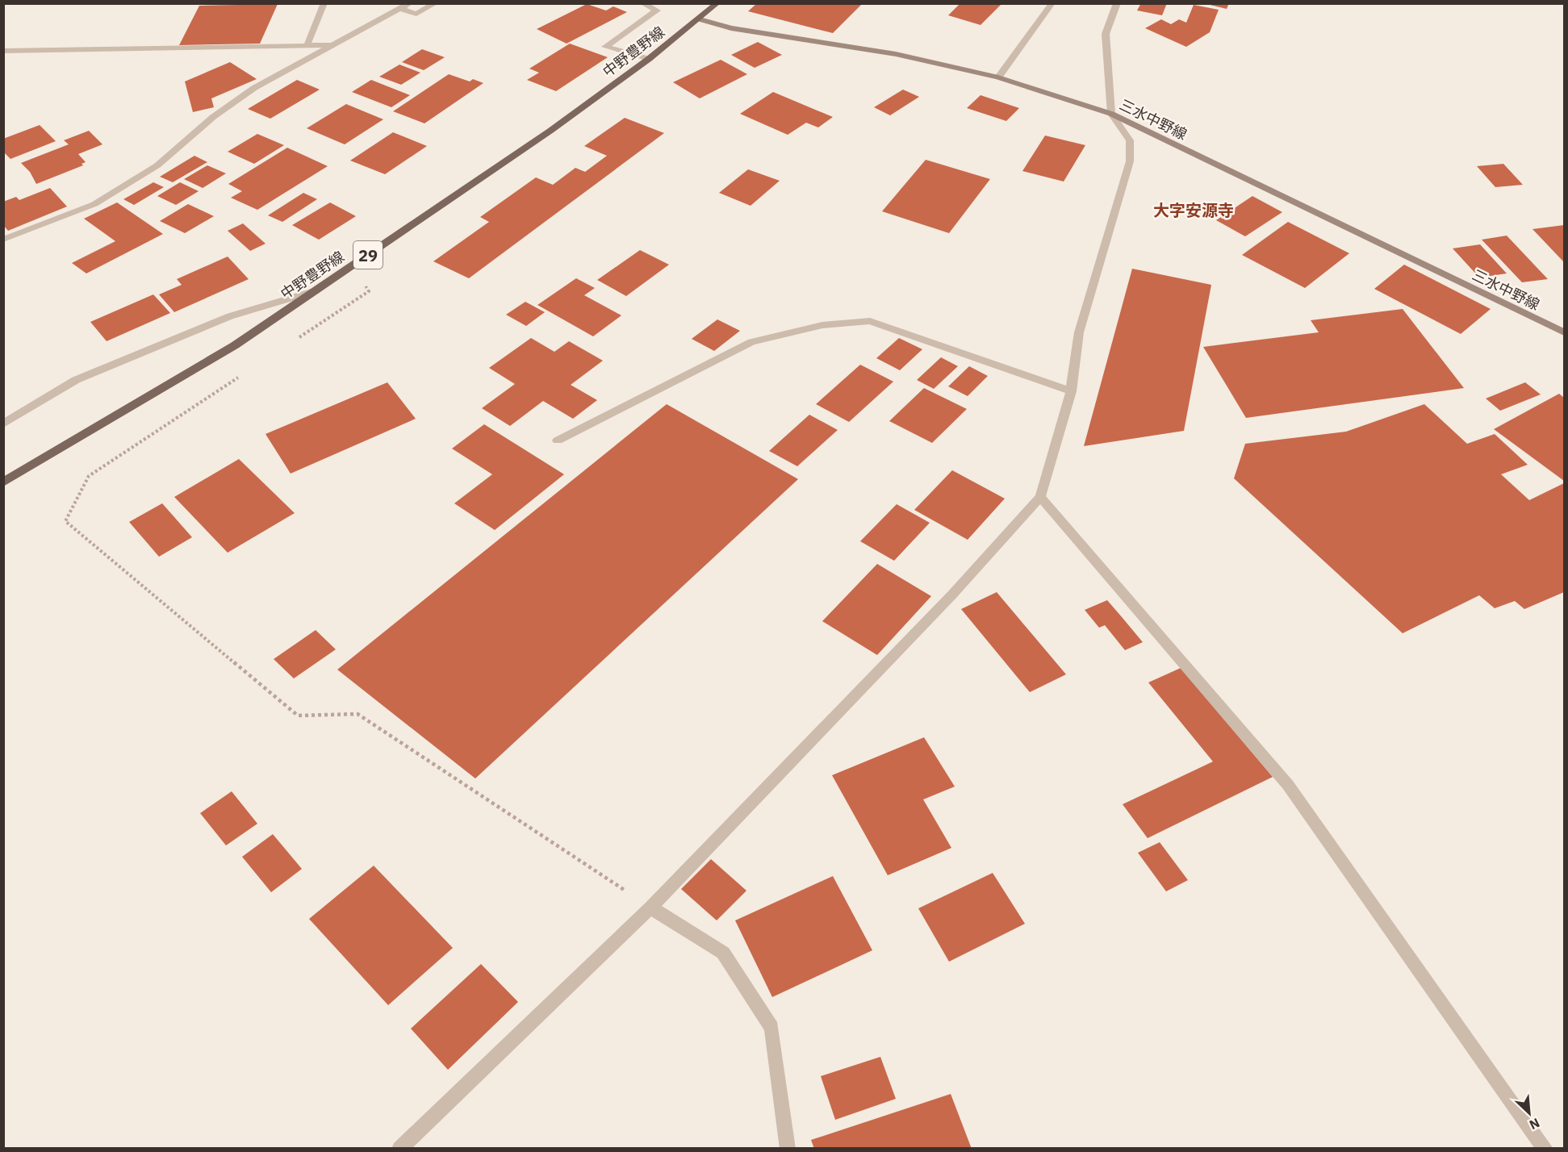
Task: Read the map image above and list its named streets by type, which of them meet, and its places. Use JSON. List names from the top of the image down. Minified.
{"streets":{"main road":["中野豊野線","三水中野線","29"]},"crossings":[["中野豊野線","三水中野線"]],"districts":["大字安源寺"],"north":"bottom right"}
